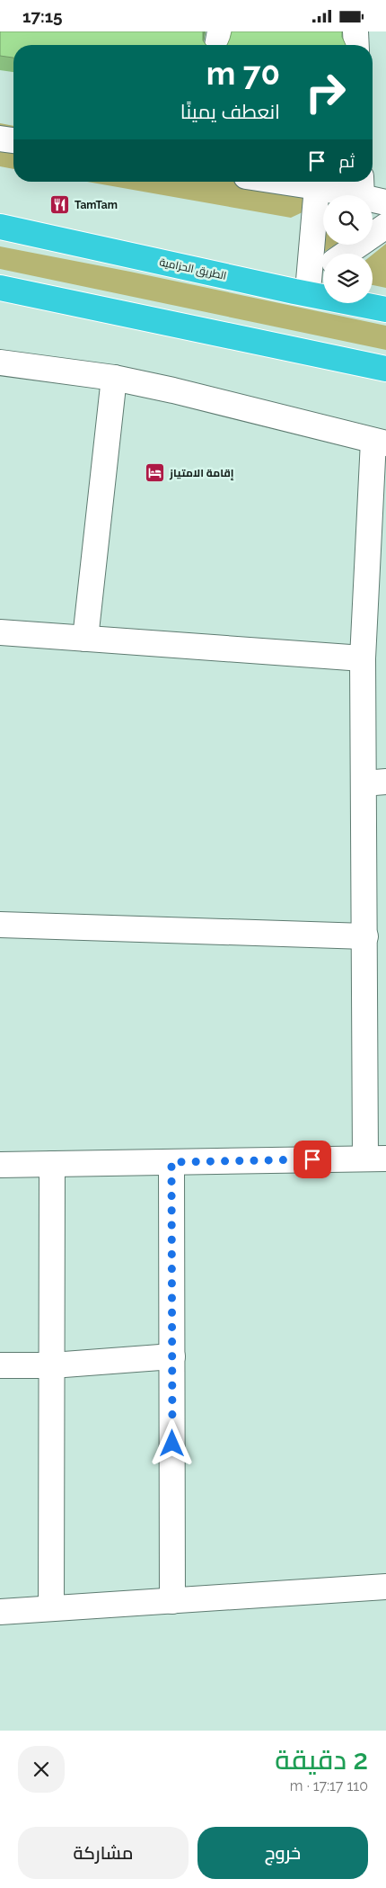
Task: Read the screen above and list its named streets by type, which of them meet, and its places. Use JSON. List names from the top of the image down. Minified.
{"streets":{"highway":["الطريق الحزامية"]},"places":{"restaurant":["TamTam"],"hotel":["إقامة الامتياز"]},"page":{"status":"17:15","turn":["70 m","انعطف يمينًا"],"then":"ثم","heading":["2 دقيقة","110 m · 17:17"],"buttons":["خروج","مشاركة"]}}
